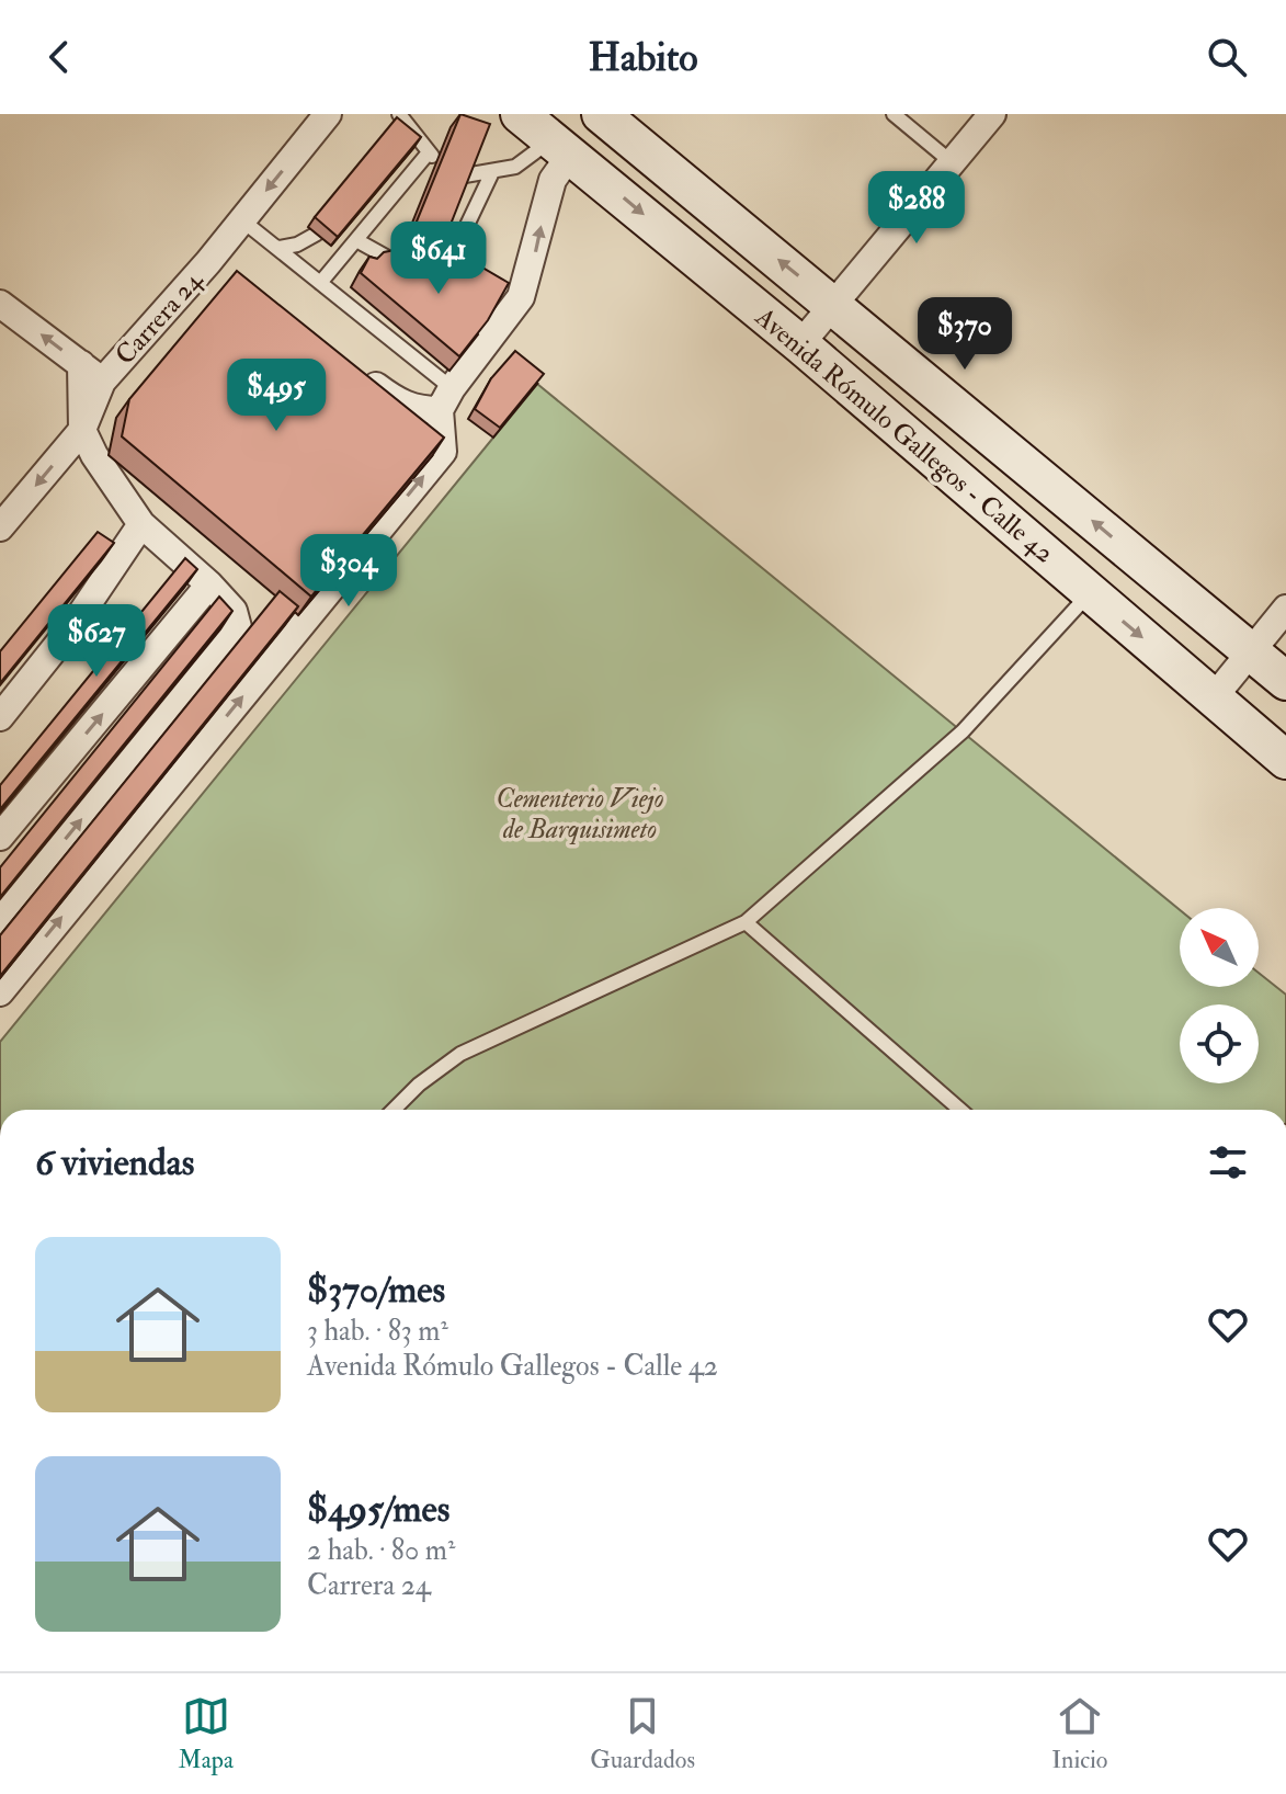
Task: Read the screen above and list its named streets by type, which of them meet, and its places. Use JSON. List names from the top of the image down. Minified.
{"streets":{"street":["Carrera 24","Avenida Rómulo Gallegos - Calle 42"]},"parks":["Cementerio Viejo de Barquisimeto"],"north":"top left","page":{"header":"Habito","price":["$288","$641","$370","$495","$304","$627"],"heading":"6 viviendas","list":[{"name":"$370/mes","note":"3 hab. · 83 m² · Avenida Rómulo Gallegos - Calle 42"},{"name":"$495/mes","note":"2 hab. · 80 m² · Carrera 24"}],"tabs":["Mapa","Guardados","Inicio"]}}
